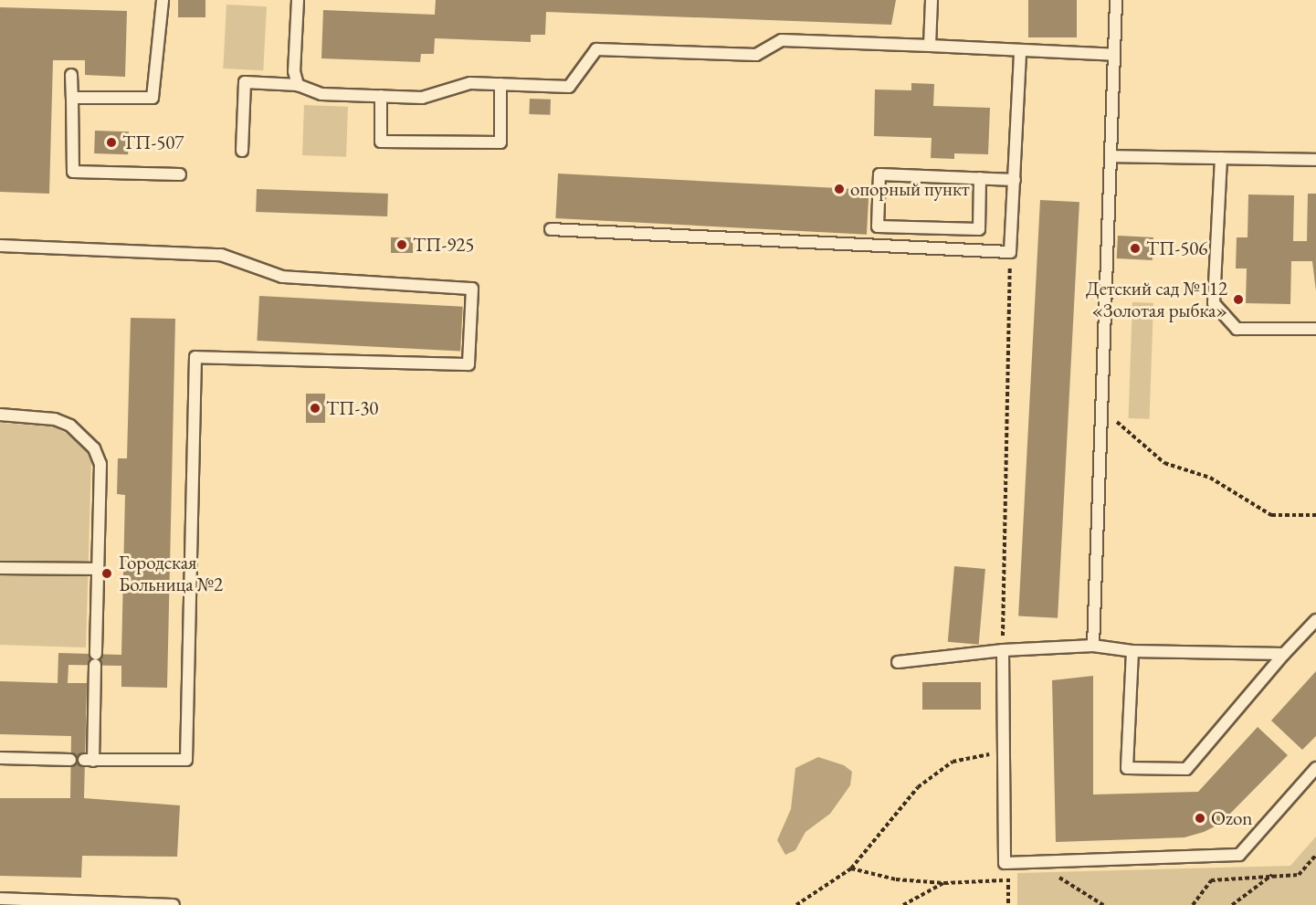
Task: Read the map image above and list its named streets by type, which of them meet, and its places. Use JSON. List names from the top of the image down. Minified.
{"places":["ТП-507","опорный пункт","ТП-925","ТП-506","Детский сад №112 «Золотая рыбка»","ТП-30","Городская Больница №2","Ozon"]}
